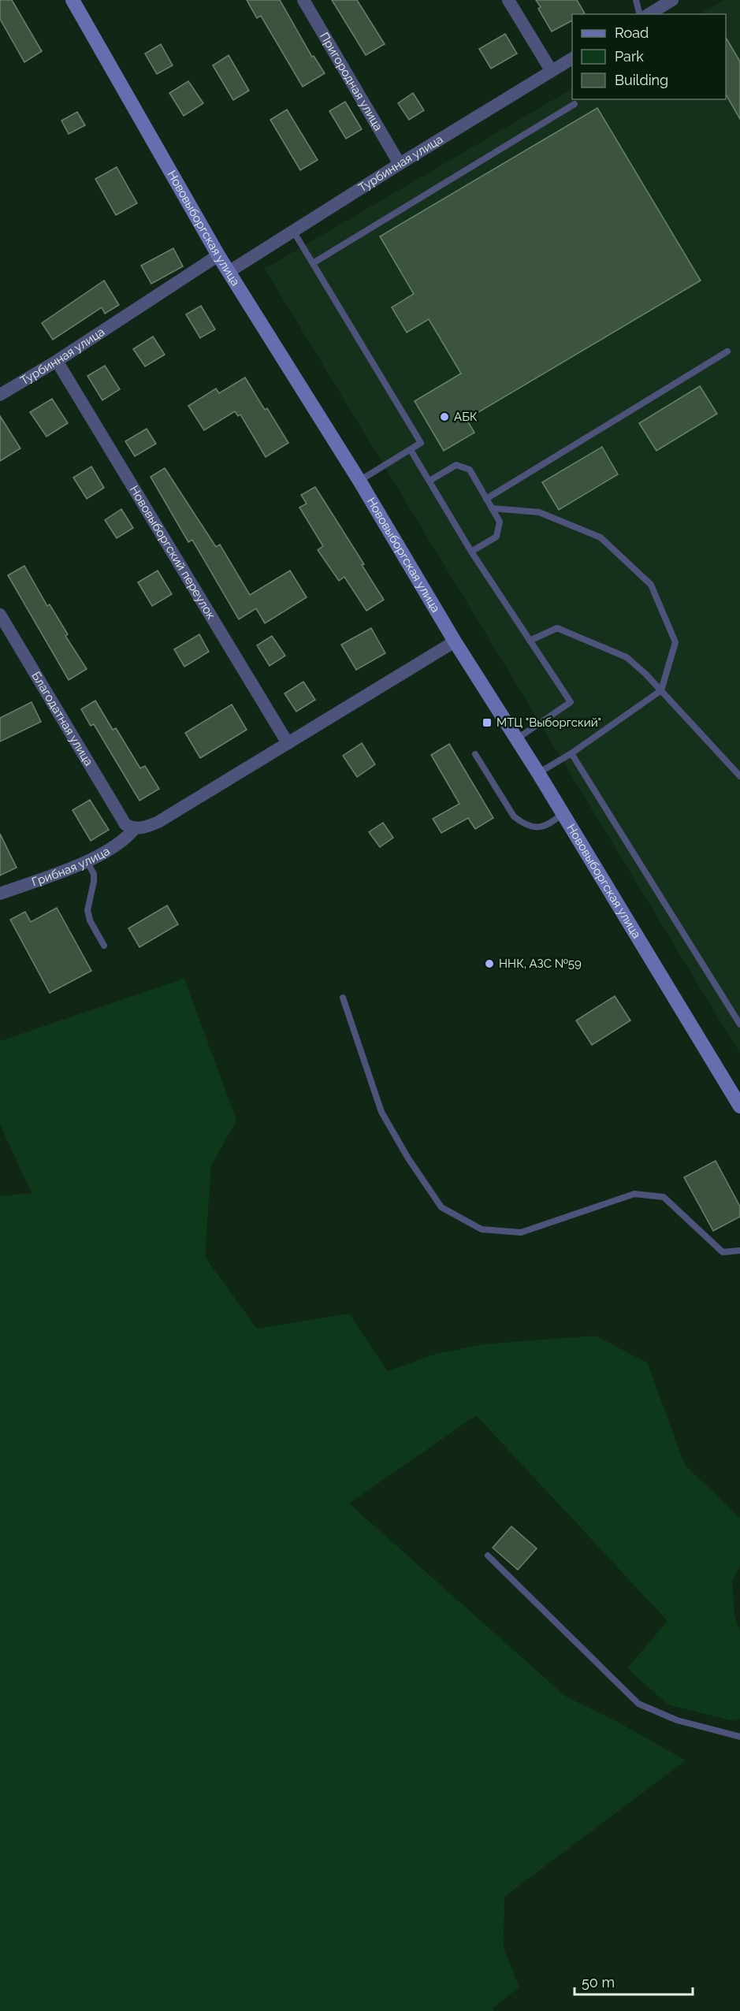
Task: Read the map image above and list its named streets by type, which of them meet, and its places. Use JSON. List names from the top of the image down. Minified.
{"streets":{"street":["Пригородная улица","Турбинная улица","Нововыборгская улица","Нововыборгский переулок","Благодатная улица","Грибная улица"]},"crossings":[["Пригородная улица","Турбинная улица"],["Турбинная улица","Нововыборгская улица"],["Турбинная улица","Нововыборгский переулок"],["Благодатная улица","Грибная улица"]],"places":{"other":["АБК","ННК, АЗС №59"],"transit":["МТЦ \"Выборгский\""]},"legend":["Road","Park","Building"],"scale_bar":"50 m"}
